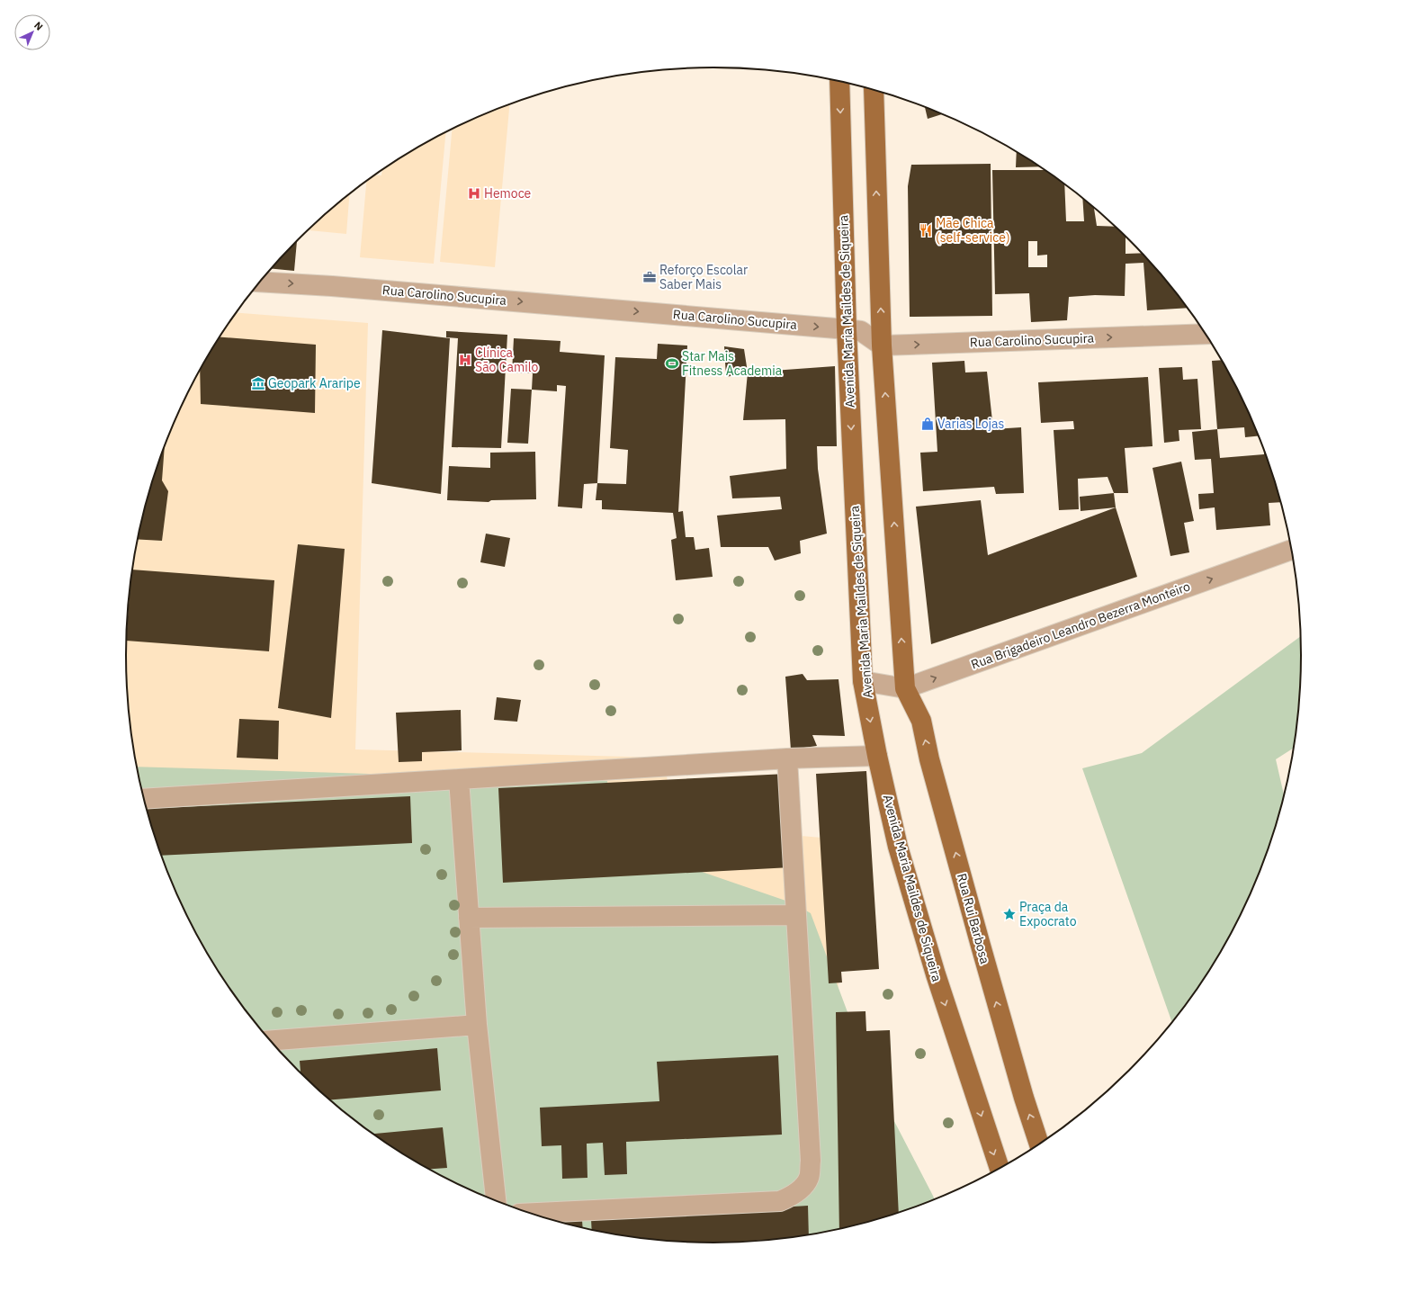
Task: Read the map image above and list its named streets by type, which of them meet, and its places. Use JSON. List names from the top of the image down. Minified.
{"streets":{"main road":["Avenida Maria Maildes de Siqueira","Rua Rui Barbosa"],"street":["Rua Carolino Sucupira","Rua Brigadeiro Leandro Bezerra Monteiro"]},"crossings":[["Rua Carolino Sucupira","Avenida Maria Maildes de Siqueira"],["Avenida Maria Maildes de Siqueira","Rua Brigadeiro Leandro Bezerra Monteiro"],["Rua Brigadeiro Leandro Bezerra Monteiro","Rua Rui Barbosa"]],"one_way":["Rua Carolino Sucupira","Rua Brigadeiro Leandro Bezerra Monteiro","Rua Rui Barbosa"],"places":{"hospital":["Hemoce","Clínica São Camilo"],"restaurant":["Mãe Chica (self-service)"],"office":["Reforço Escolar Saber Mais"],"sports":["Star Mais Fitness Academia"],"museum":["Geopark Araripe"],"shop":["Varias Lojas"],"place":["Praça da Expocrato"]},"north":"top right"}
